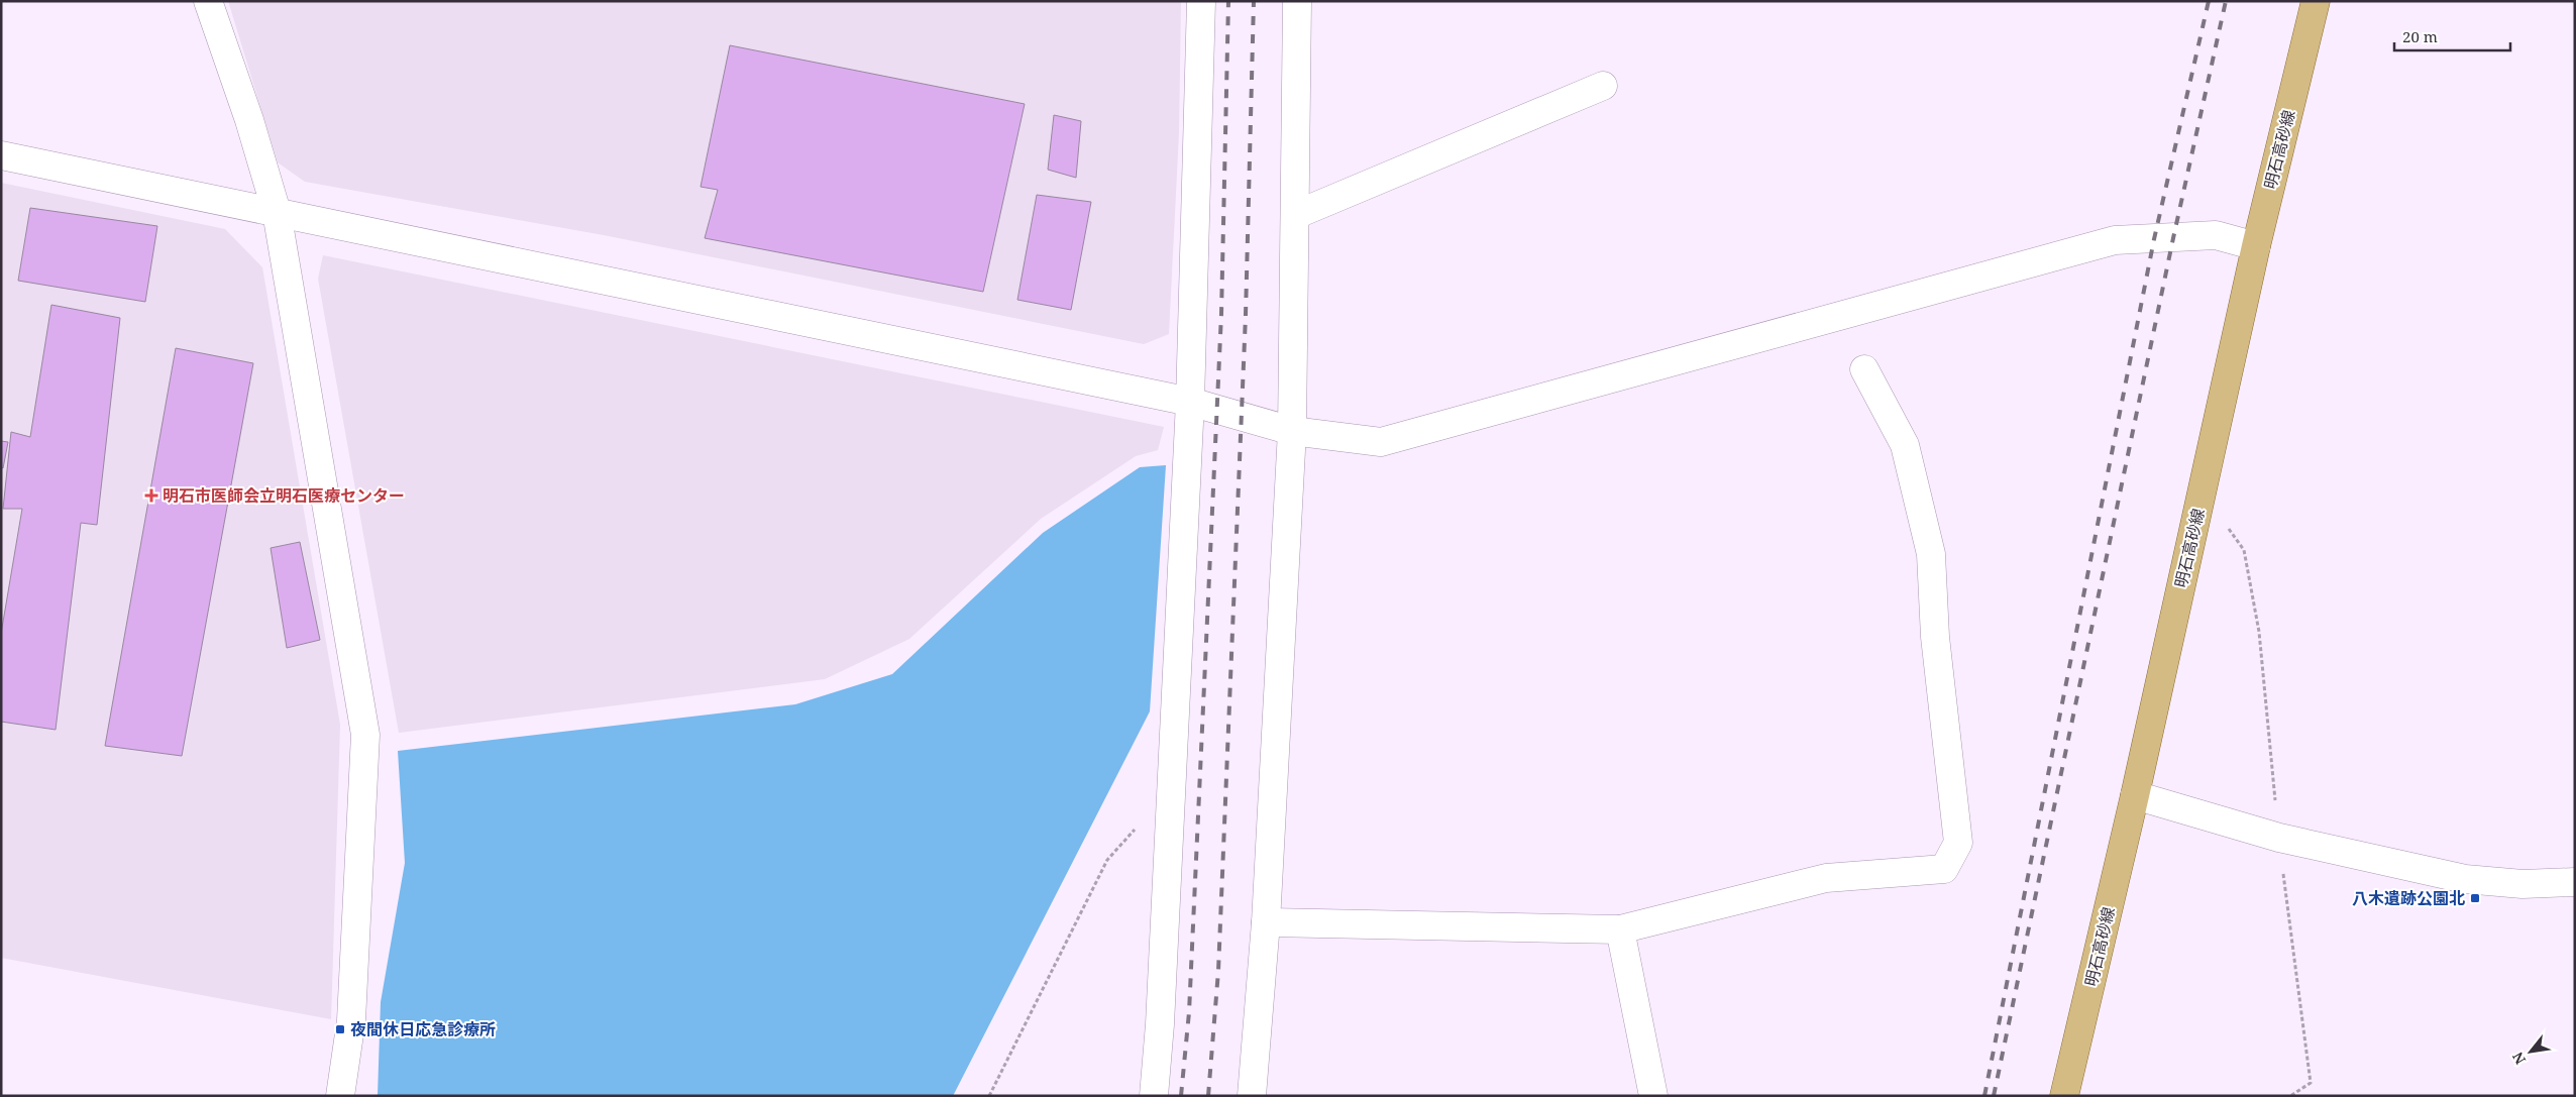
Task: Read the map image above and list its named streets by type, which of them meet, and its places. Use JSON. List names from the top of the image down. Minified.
{"streets":{"main road":["明石高砂線"]},"places":{"health":["明石市医師会立明石医療センター"],"transit":["八木遺跡公園北","夜間休日応急診療所"]},"scale_bar":"20 m","north":"bottom left"}
